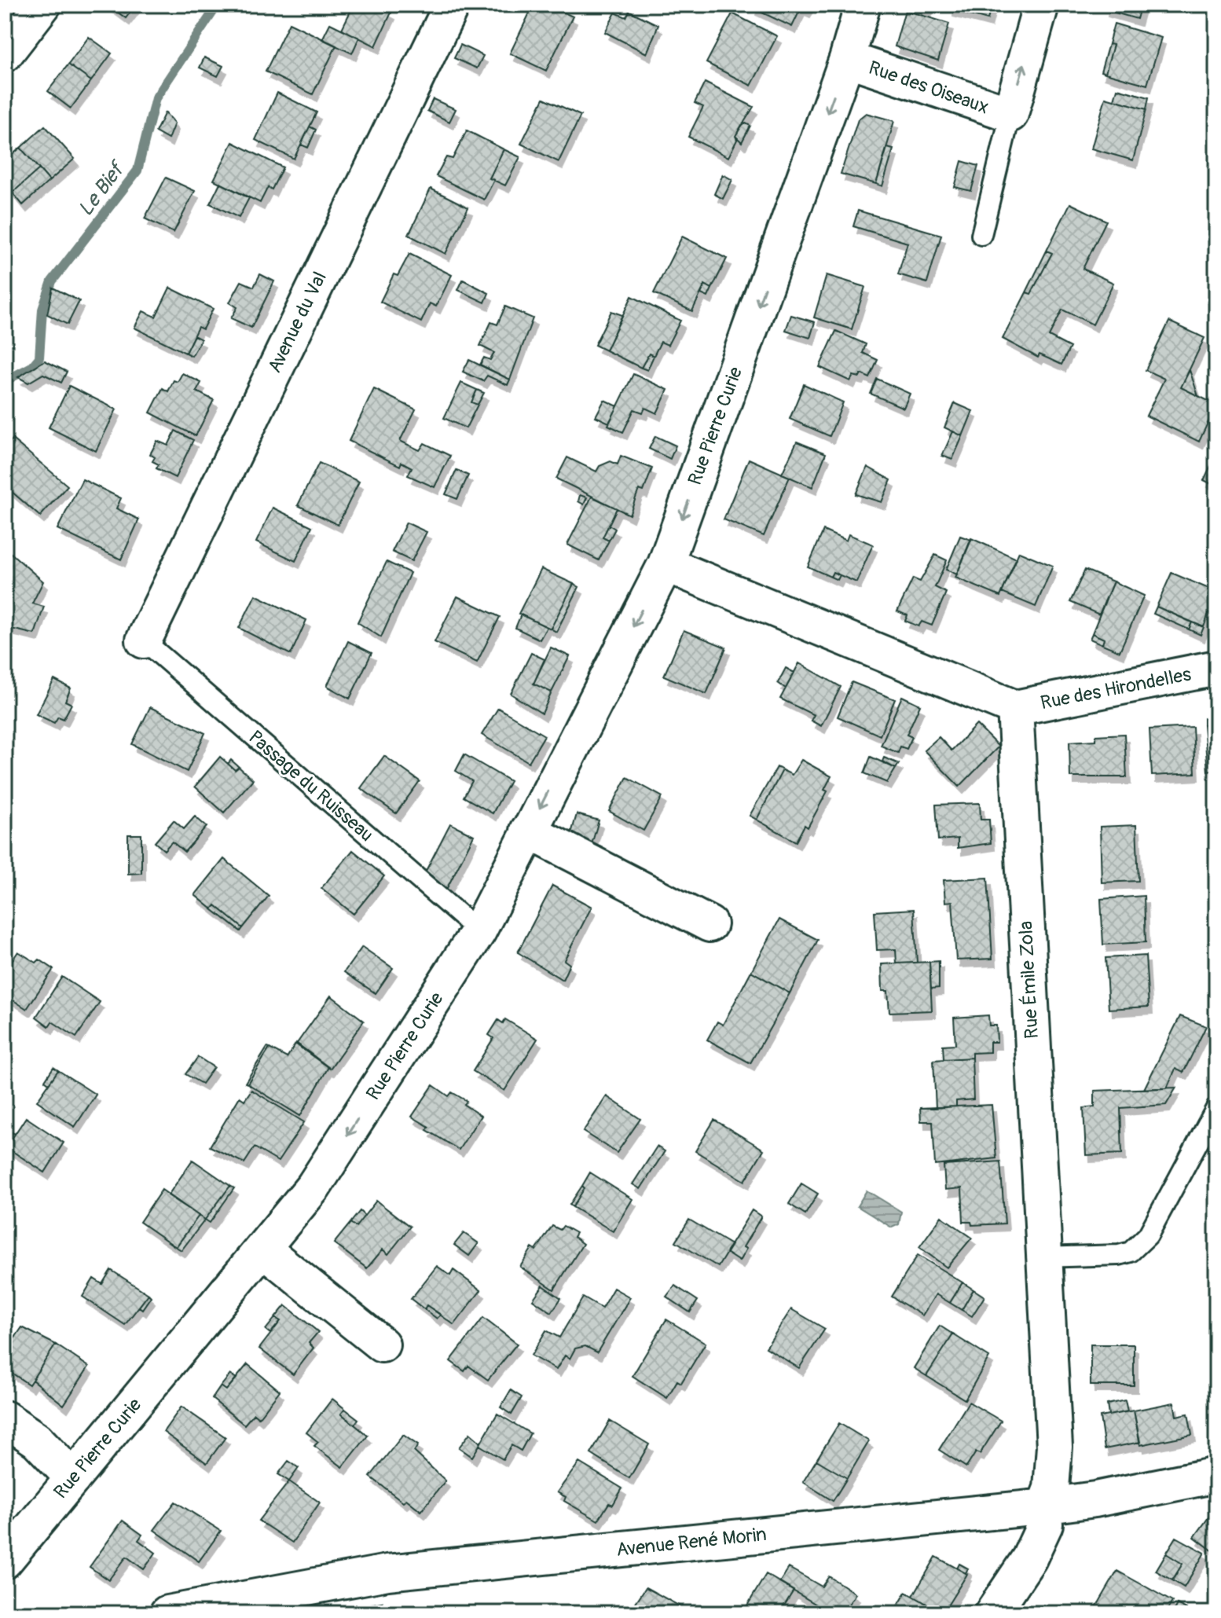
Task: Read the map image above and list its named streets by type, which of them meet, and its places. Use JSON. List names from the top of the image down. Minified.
{"streets":{"street":["Rue des Oiseaux","Avenue du Val","Rue Pierre Curie","Rue des Hirondelles","Rue Émile Zola","Avenue René Morin"],"lane":["Passage du Ruisseau"]},"crossings":[["Rue des Oiseaux","Rue Pierre Curie"],["Avenue du Val","Passage du Ruisseau"],["Rue Pierre Curie","Passage du Ruisseau"],["Rue des Hirondelles","Rue Émile Zola"],["Rue Émile Zola","Avenue René Morin"]],"one_way":["Rue des Oiseaux","Rue Pierre Curie"],"water":["Le Bief"]}
